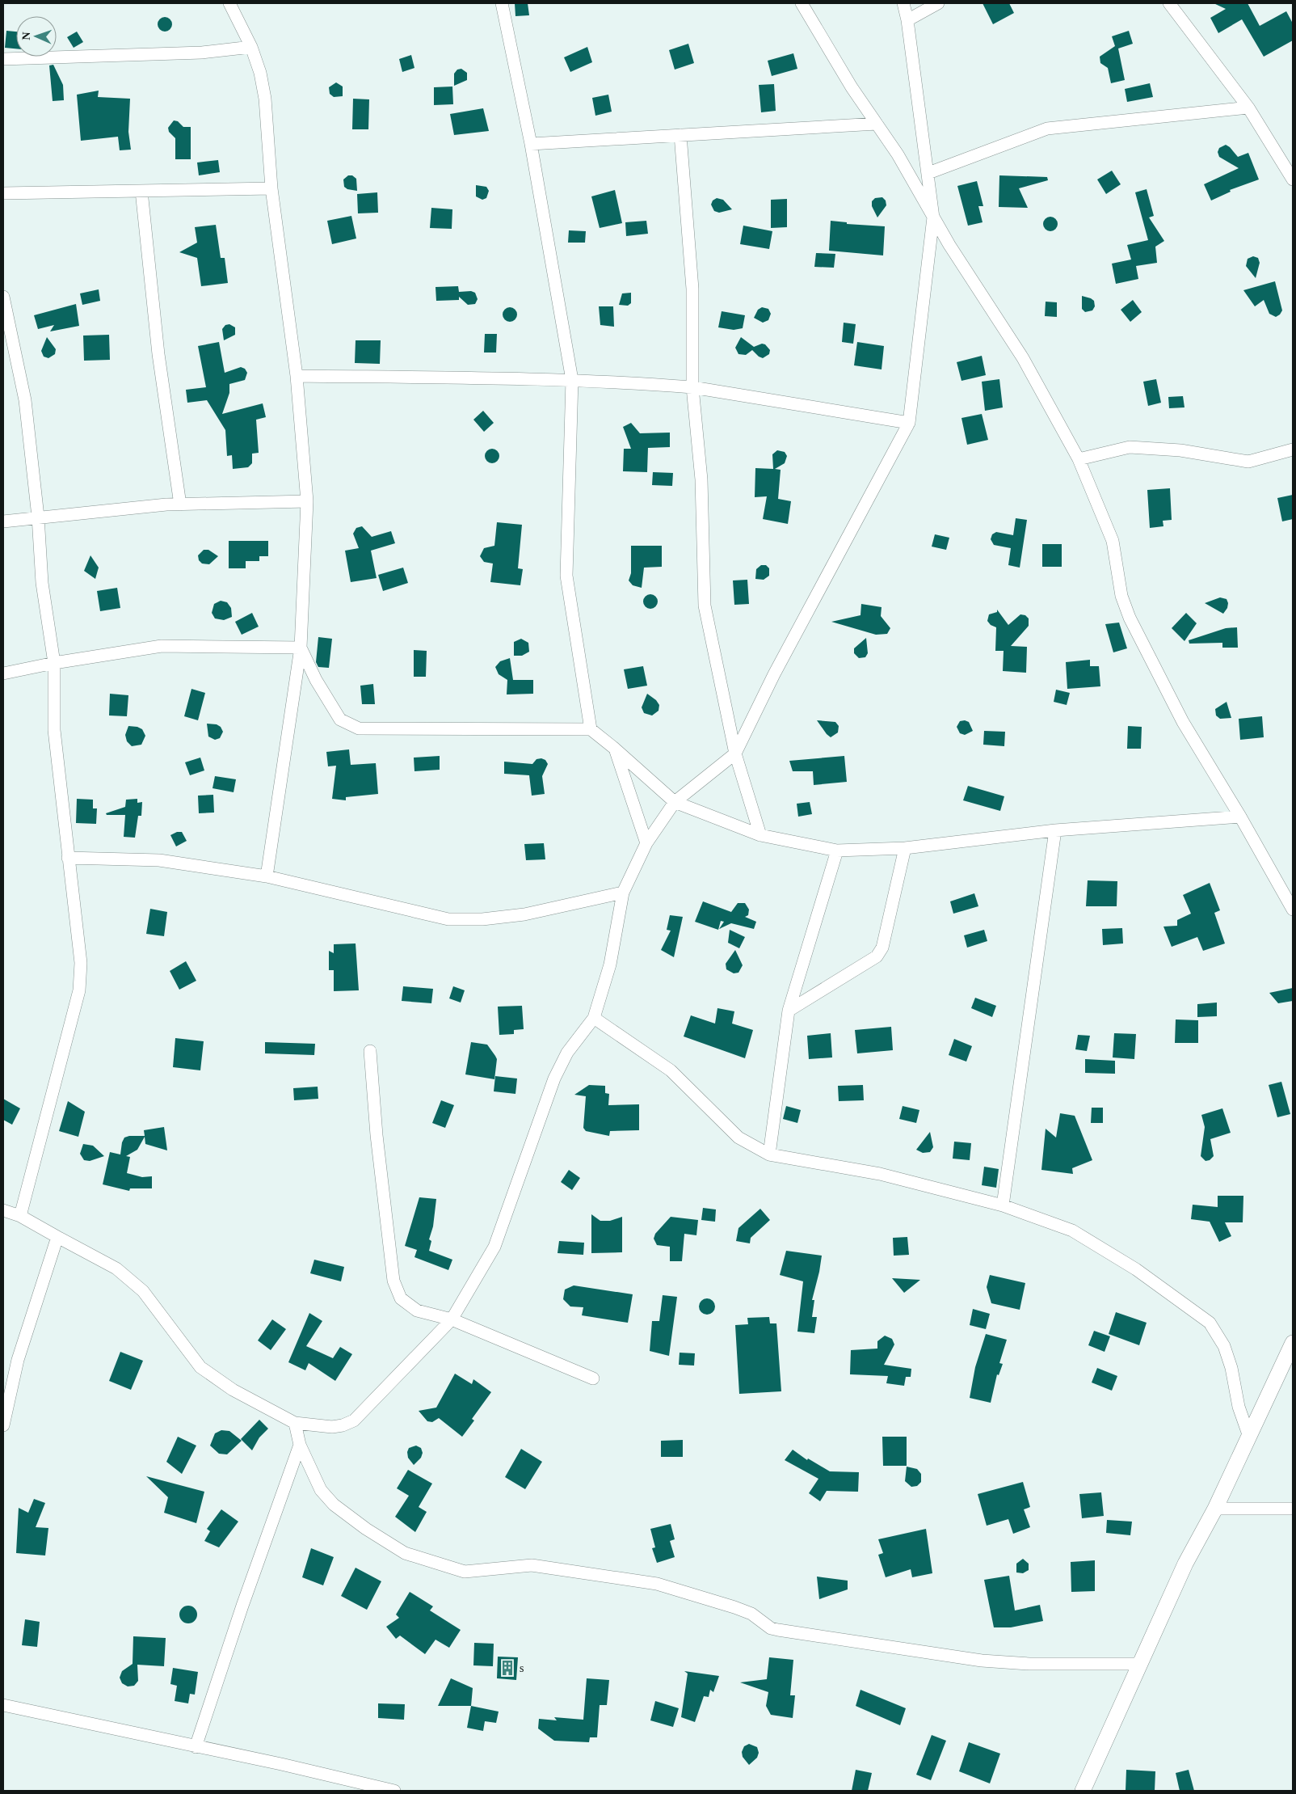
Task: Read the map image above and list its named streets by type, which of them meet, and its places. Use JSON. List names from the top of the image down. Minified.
{"places":{"building":["s"]},"north":"left"}
